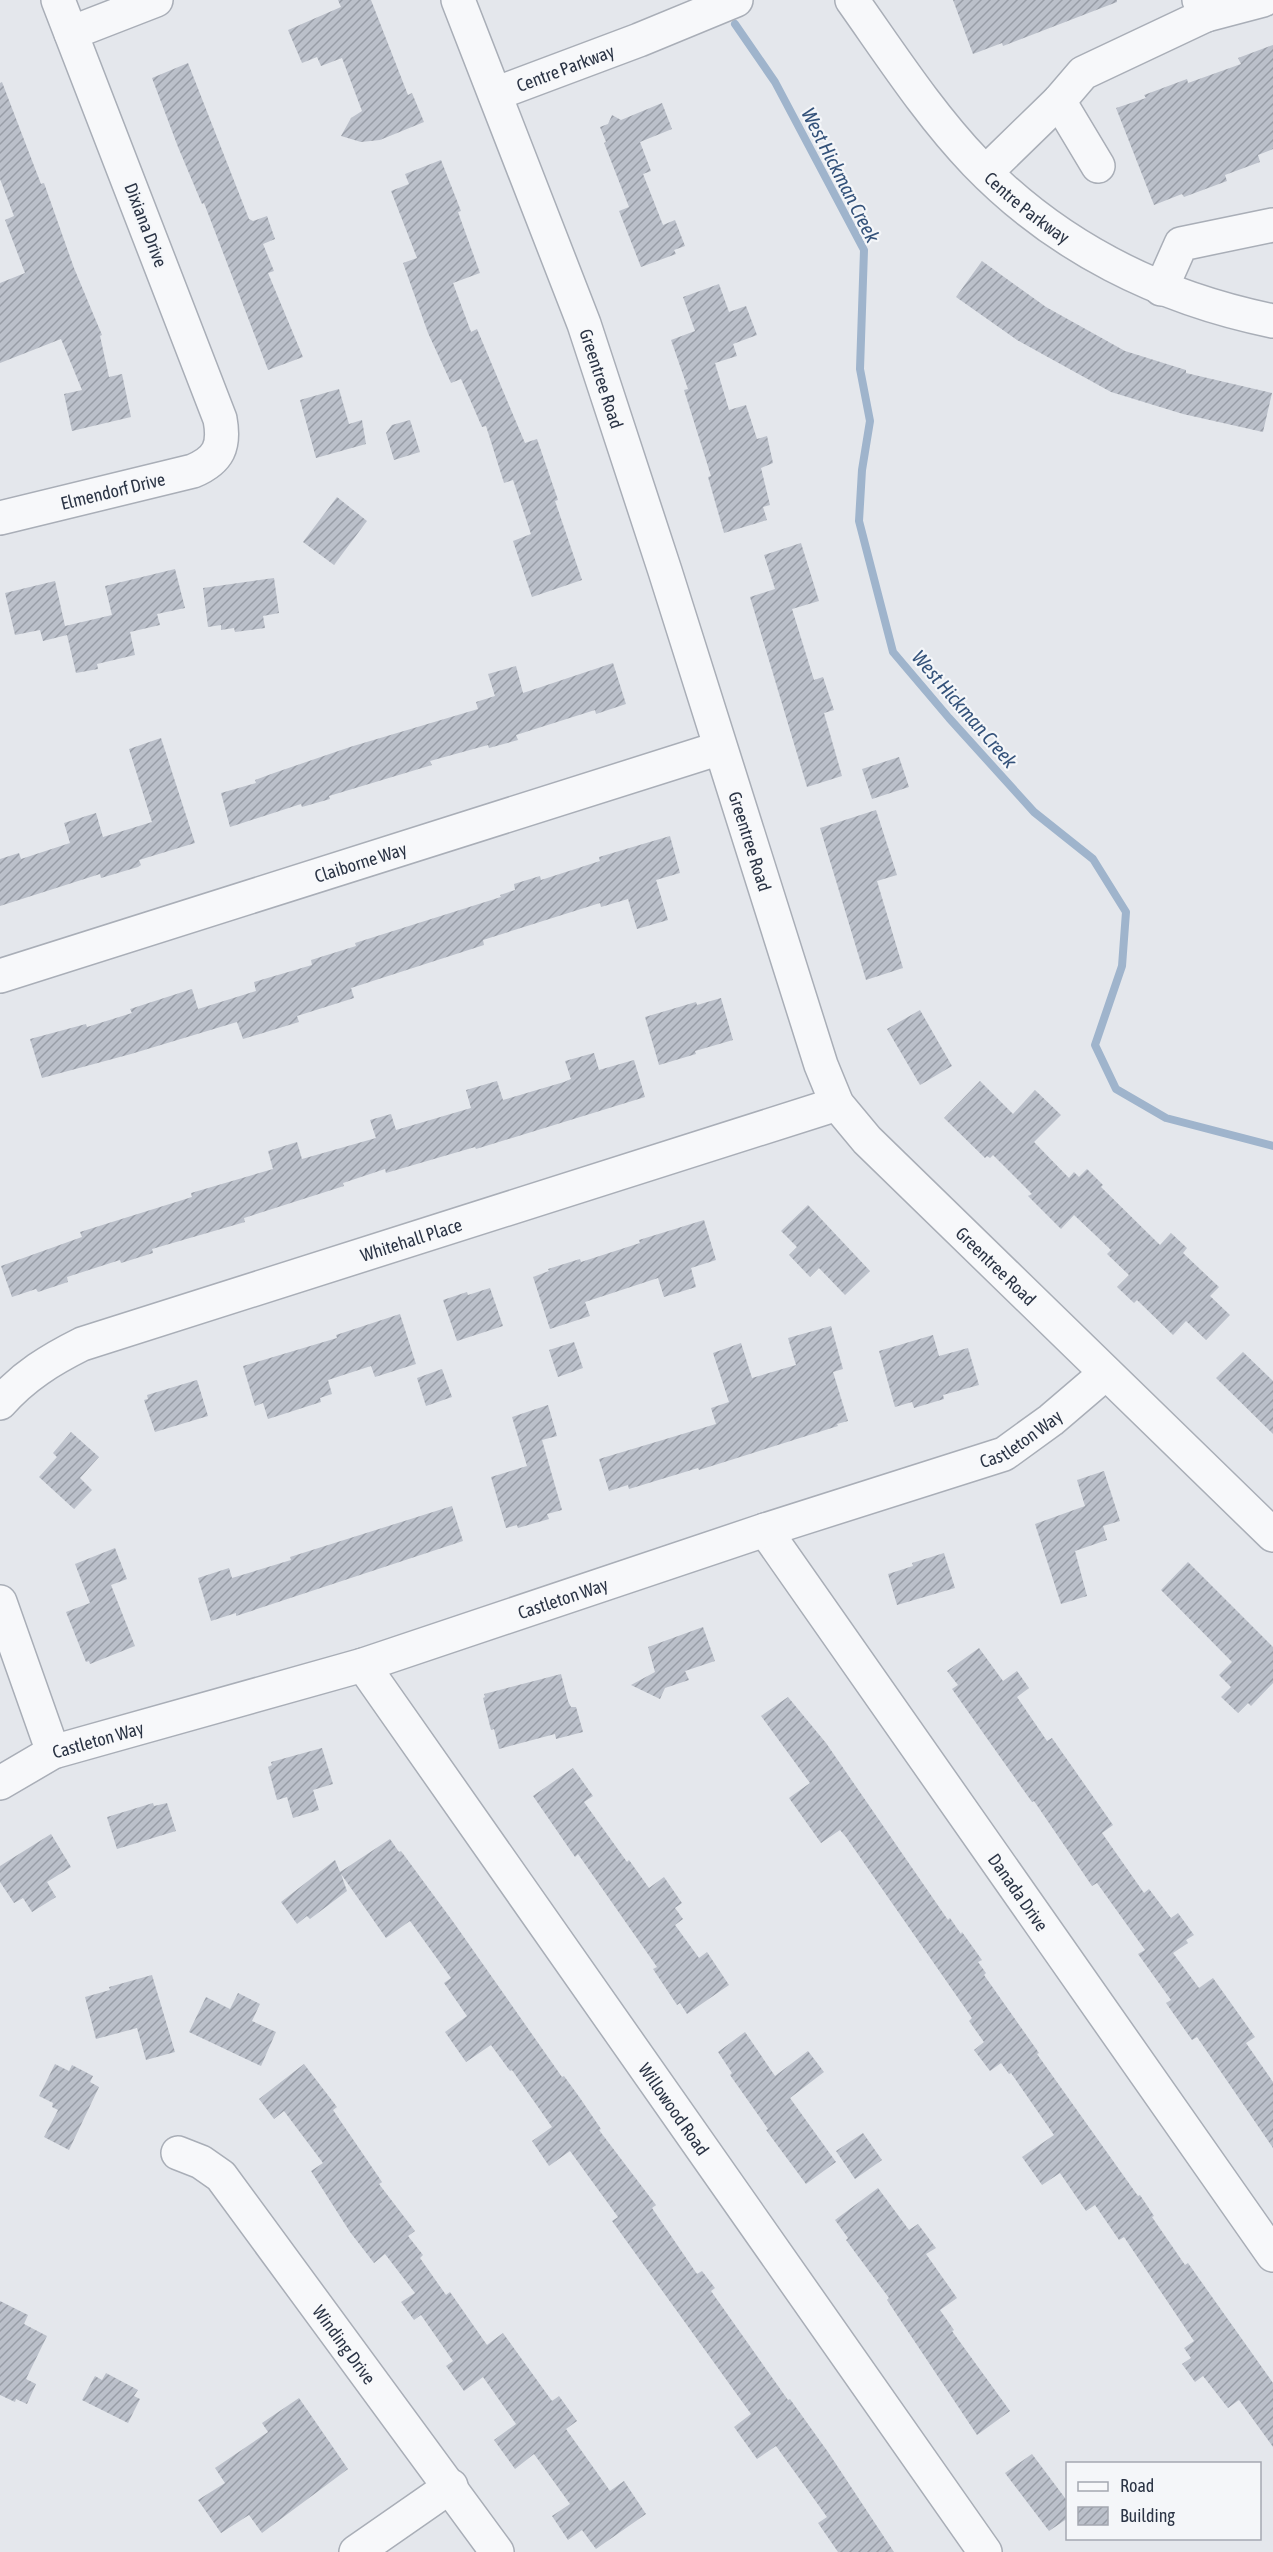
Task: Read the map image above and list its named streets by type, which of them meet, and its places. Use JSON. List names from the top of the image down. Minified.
{"streets":{"street":["Centre Parkway","Dixiana Drive","Greentree Road","Elmendorf Drive","Claiborne Way","Whitehall Place","Castleton Way","Danada Drive","Willowood Road","Winding Drive"]},"crossings":[["Centre Parkway","Greentree Road"],["Dixiana Drive","Elmendorf Drive"],["Greentree Road","Claiborne Way"],["Greentree Road","Whitehall Place"],["Greentree Road","Castleton Way"],["Castleton Way","Danada Drive"],["Castleton Way","Willowood Road"]],"water":["West Hickman Creek"],"legend":["Road","Building"]}
